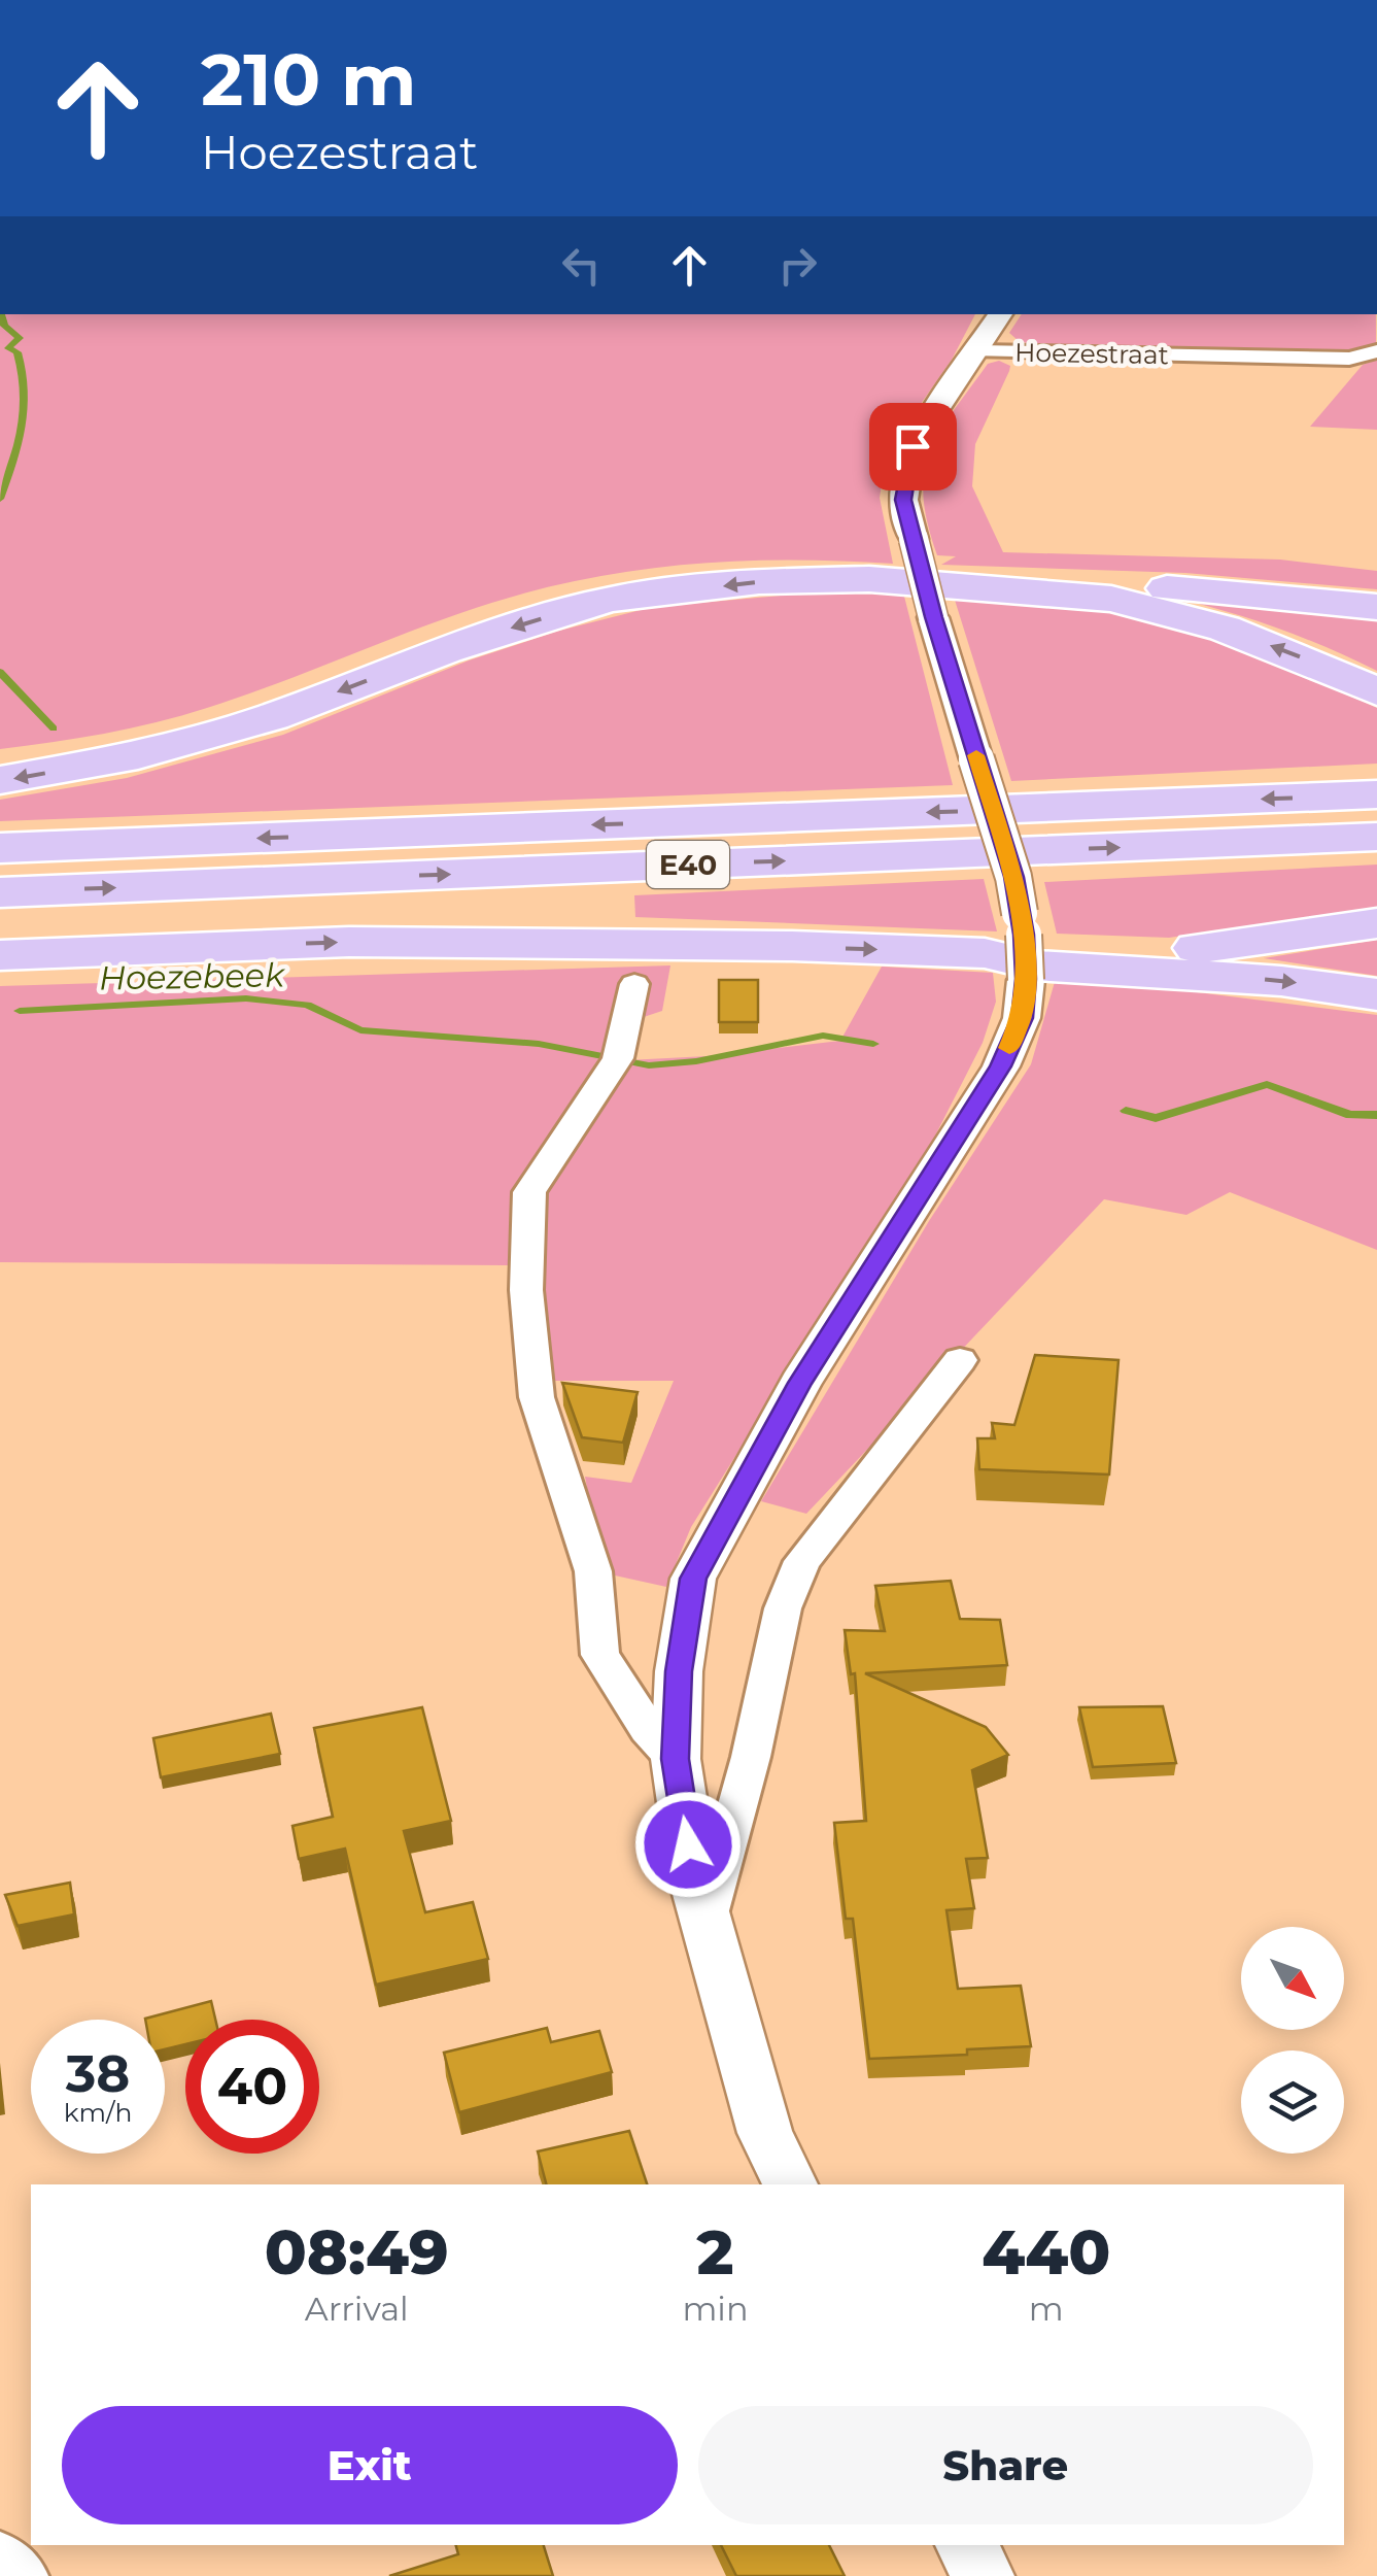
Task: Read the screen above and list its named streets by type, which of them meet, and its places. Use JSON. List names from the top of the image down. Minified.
{"streets":{"highway":["E40"],"street":["Hoezestraat"]},"water":["Hoezebeek"],"north":"bottom right","page":{"turn":["210 m","Hoezestraat"],"speed":"38 km/h","limit":"40","eta":["08:49","Arrival","2","min","440","m"],"buttons":["Exit","Share"]}}
